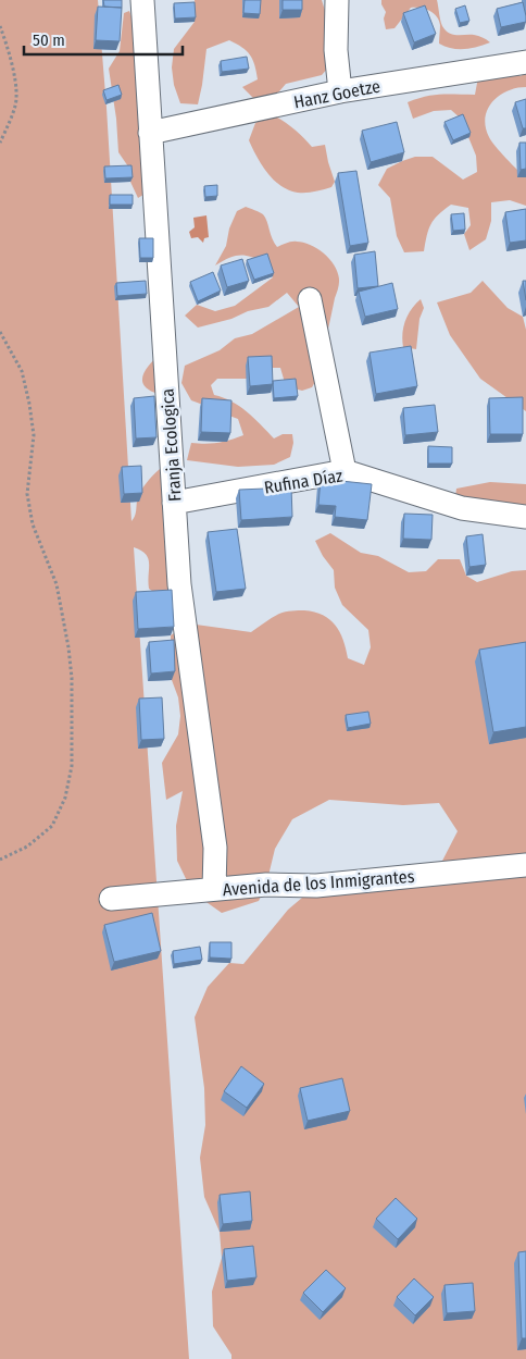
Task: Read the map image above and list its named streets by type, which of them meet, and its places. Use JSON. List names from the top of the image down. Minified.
{"streets":{"street":["Hanz Goetze","Franja Ecologica","Rufina Díaz","Avenida de los Inmigrantes"]},"crossings":[["Hanz Goetze","Franja Ecologica"],["Franja Ecologica","Rufina Díaz"],["Franja Ecologica","Avenida de los Inmigrantes"]],"scale_bar":"50 m"}
